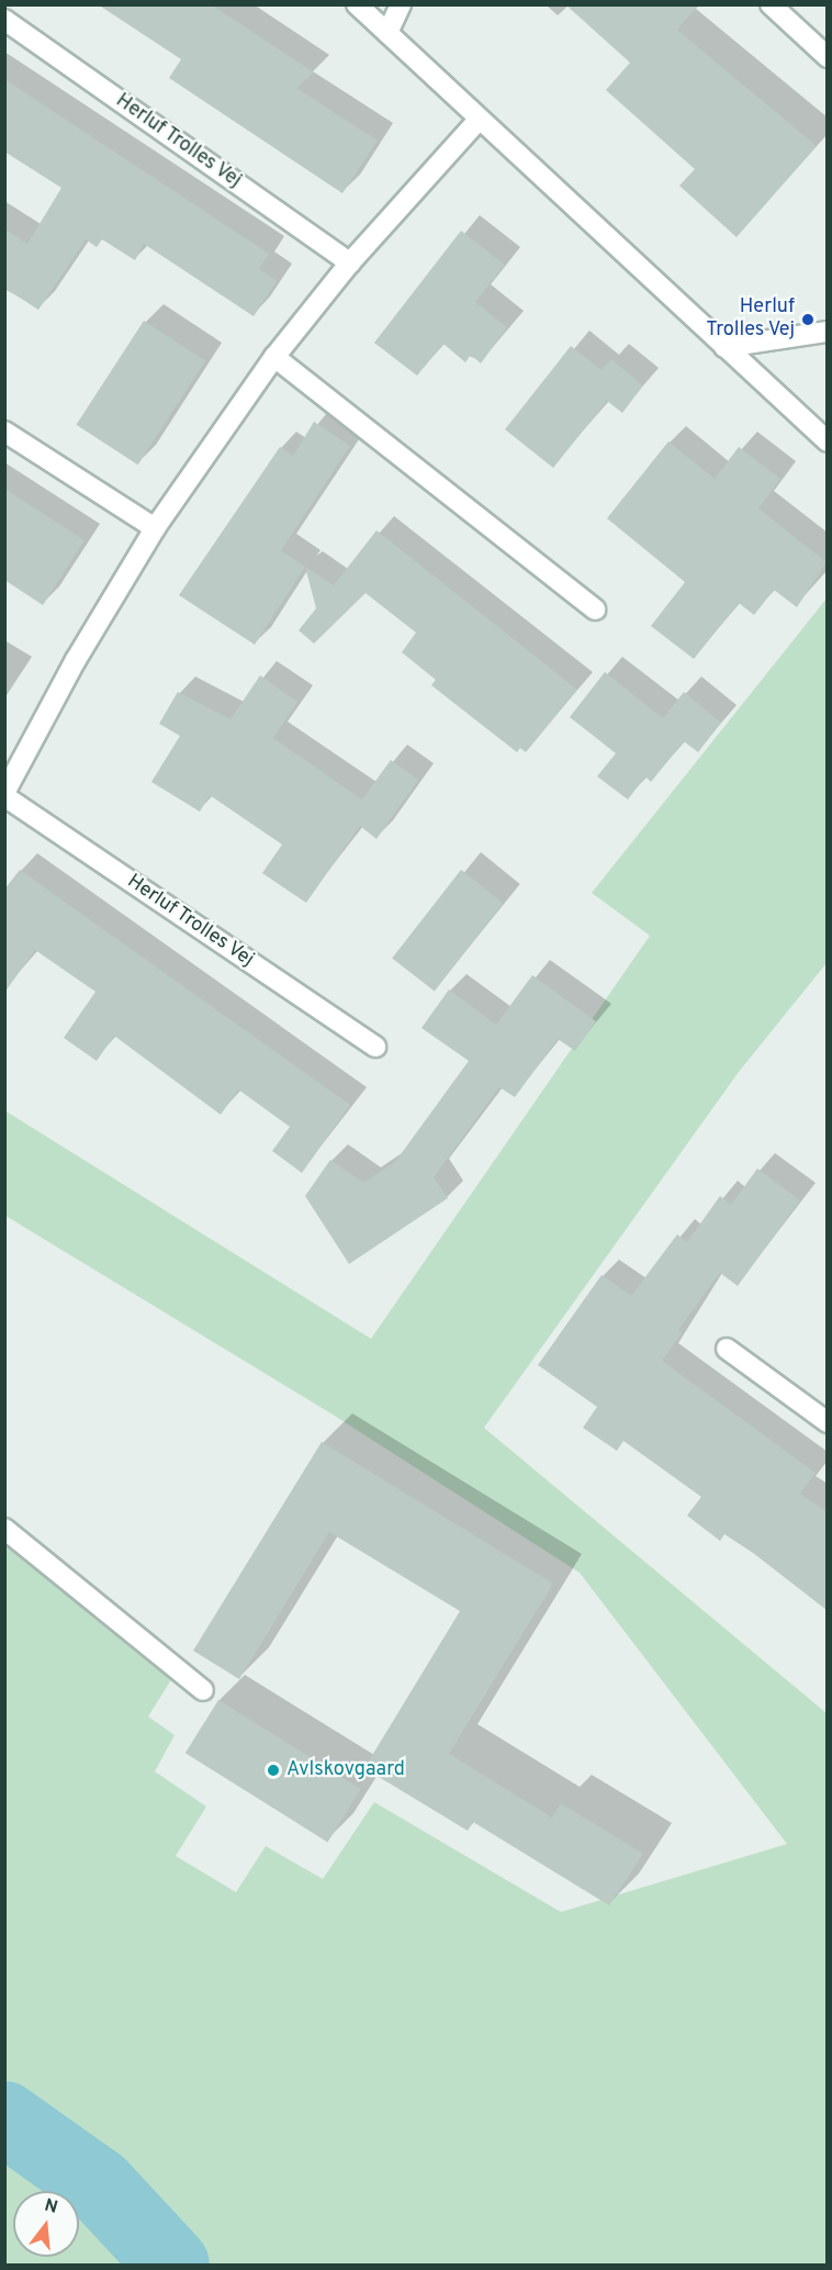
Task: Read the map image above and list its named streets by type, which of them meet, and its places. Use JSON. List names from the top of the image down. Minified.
{"streets":{"street":["Herluf Trolles Vej"]},"places":["Herluf Trolles Vej","Avlskovgaard"],"north":"top"}
